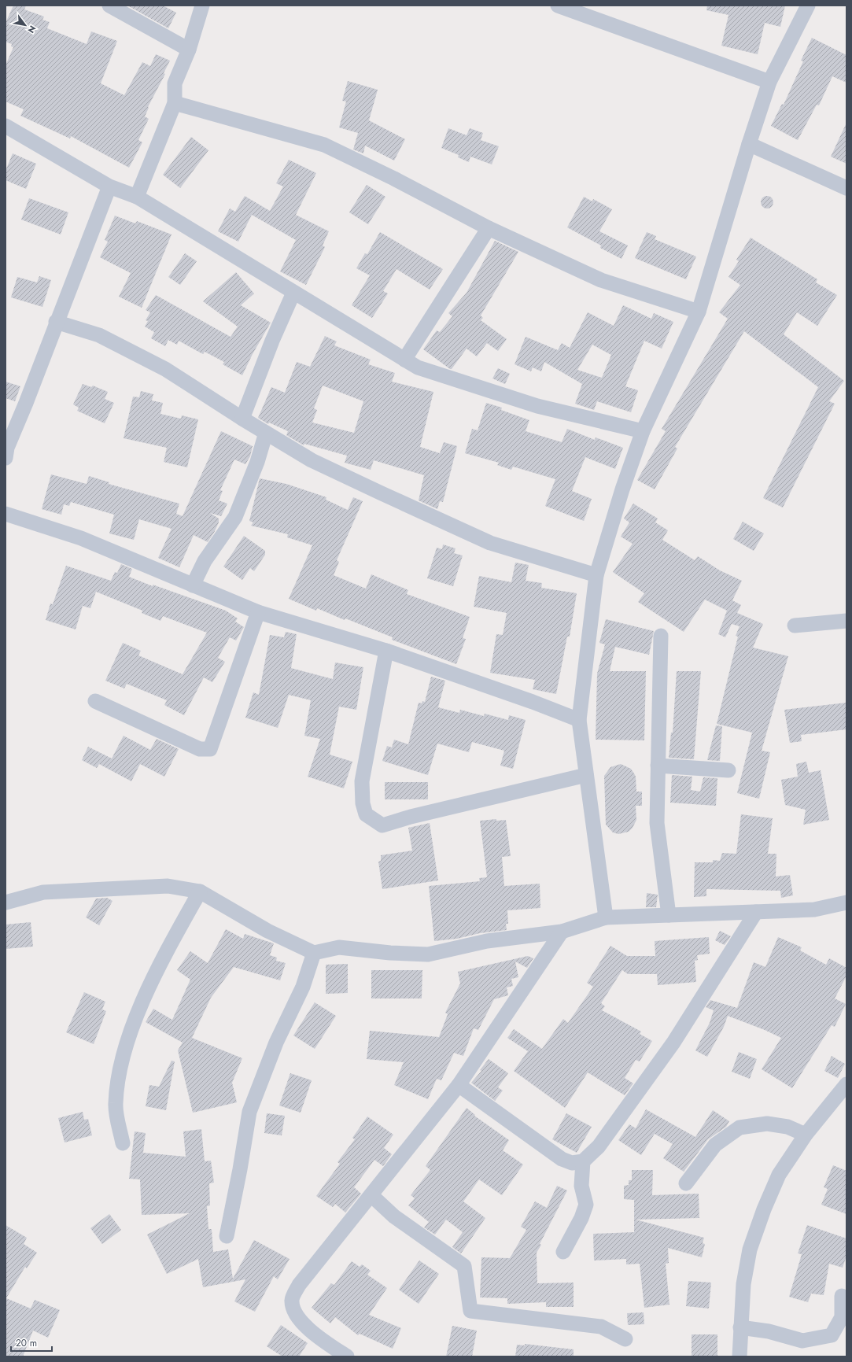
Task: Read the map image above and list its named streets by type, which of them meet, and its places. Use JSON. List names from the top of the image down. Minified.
{"scale_bar":"20 m","north":"bottom right"}
